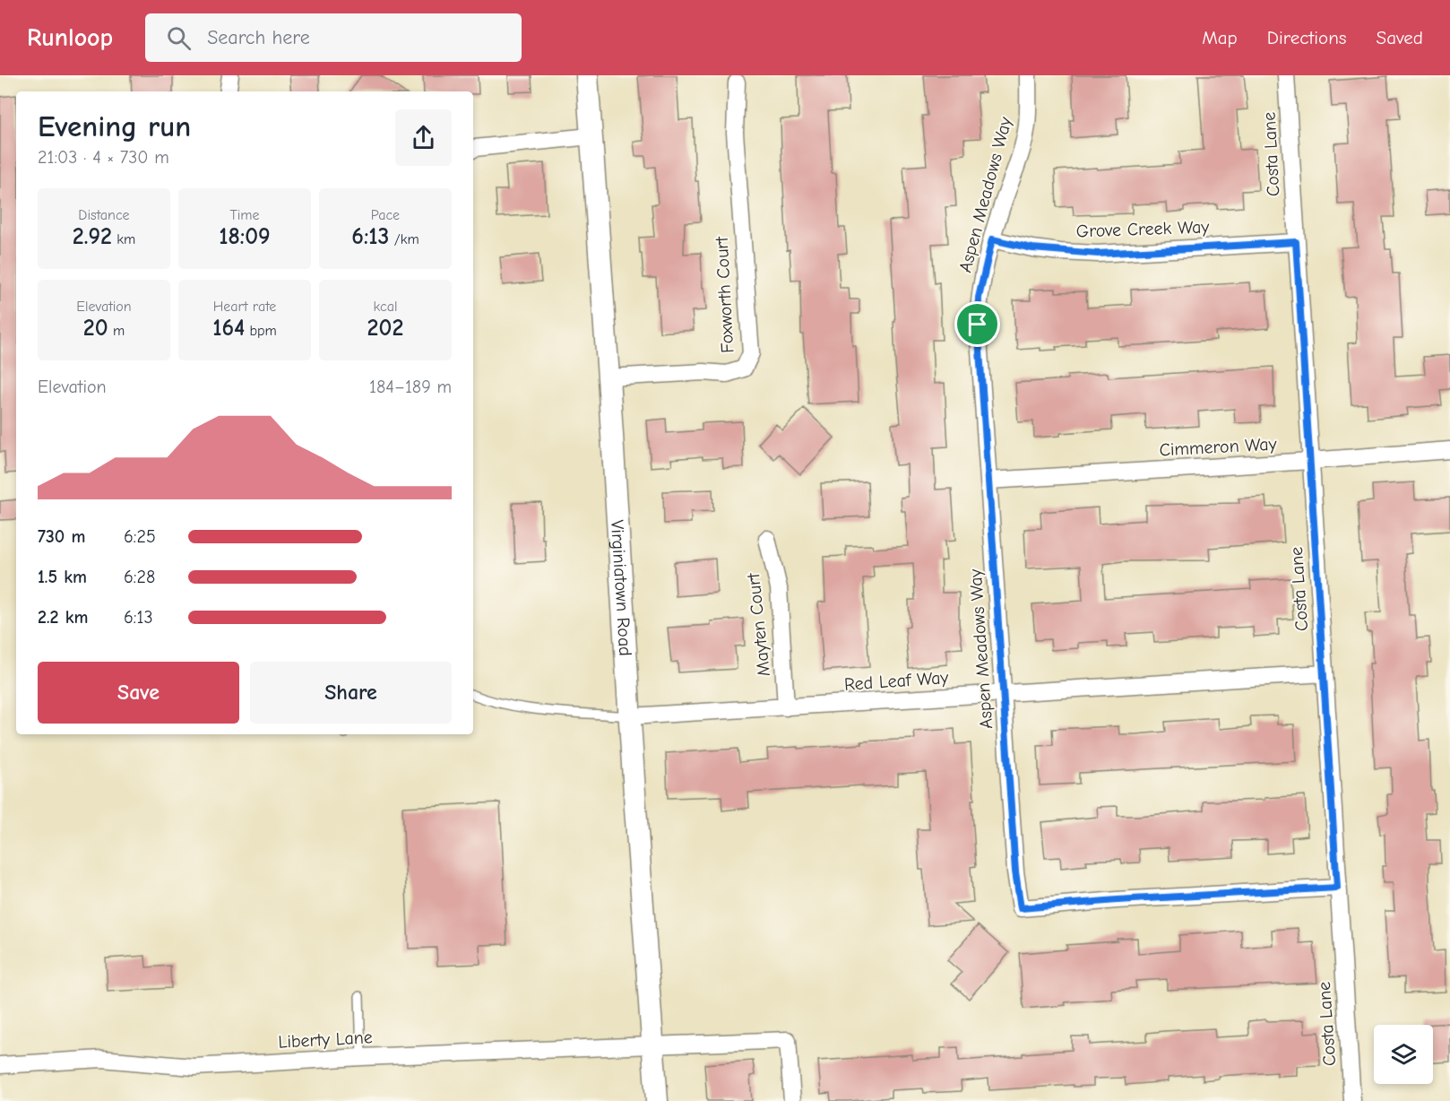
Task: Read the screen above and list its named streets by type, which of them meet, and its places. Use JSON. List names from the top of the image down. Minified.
{"streets":{"street":["Costa Lane","Aspen Meadows Way","Grove Creek Way","Foxworth Court","Cimmeron Way","Virginiatown Road","Mayten Court","Red Leaf Way","Liberty Lane"]},"crossings":[["Costa Lane","Aspen Meadows Way"],["Costa Lane","Grove Creek Way"],["Costa Lane","Cimmeron Way"],["Costa Lane","Red Leaf Way"],["Aspen Meadows Way","Grove Creek Way"],["Aspen Meadows Way","Cimmeron Way"],["Aspen Meadows Way","Red Leaf Way"],["Foxworth Court","Virginiatown Road"],["Virginiatown Road","Red Leaf Way"],["Virginiatown Road","Liberty Lane"],["Mayten Court","Red Leaf Way"]],"page":{"header":"Runloop","search":"Search here","nav":["Map","Directions","Saved"],"heading":["Evening run","21:03 · 4 × 730 m"],"stats":[["Distance","2.92 km"],["Time","18:09"],["Pace","6:13 /km"],["Elevation","20 m"],["Heart rate","164 bpm"],["kcal","202"]],"chart":["Elevation","184–189 m"],"list":[{"name":"730 m","note":"6:25"},{"name":"1.5 km","note":"6:28"},{"name":"2.2 km","note":"6:13"}],"buttons":["Save","Share"]}}
